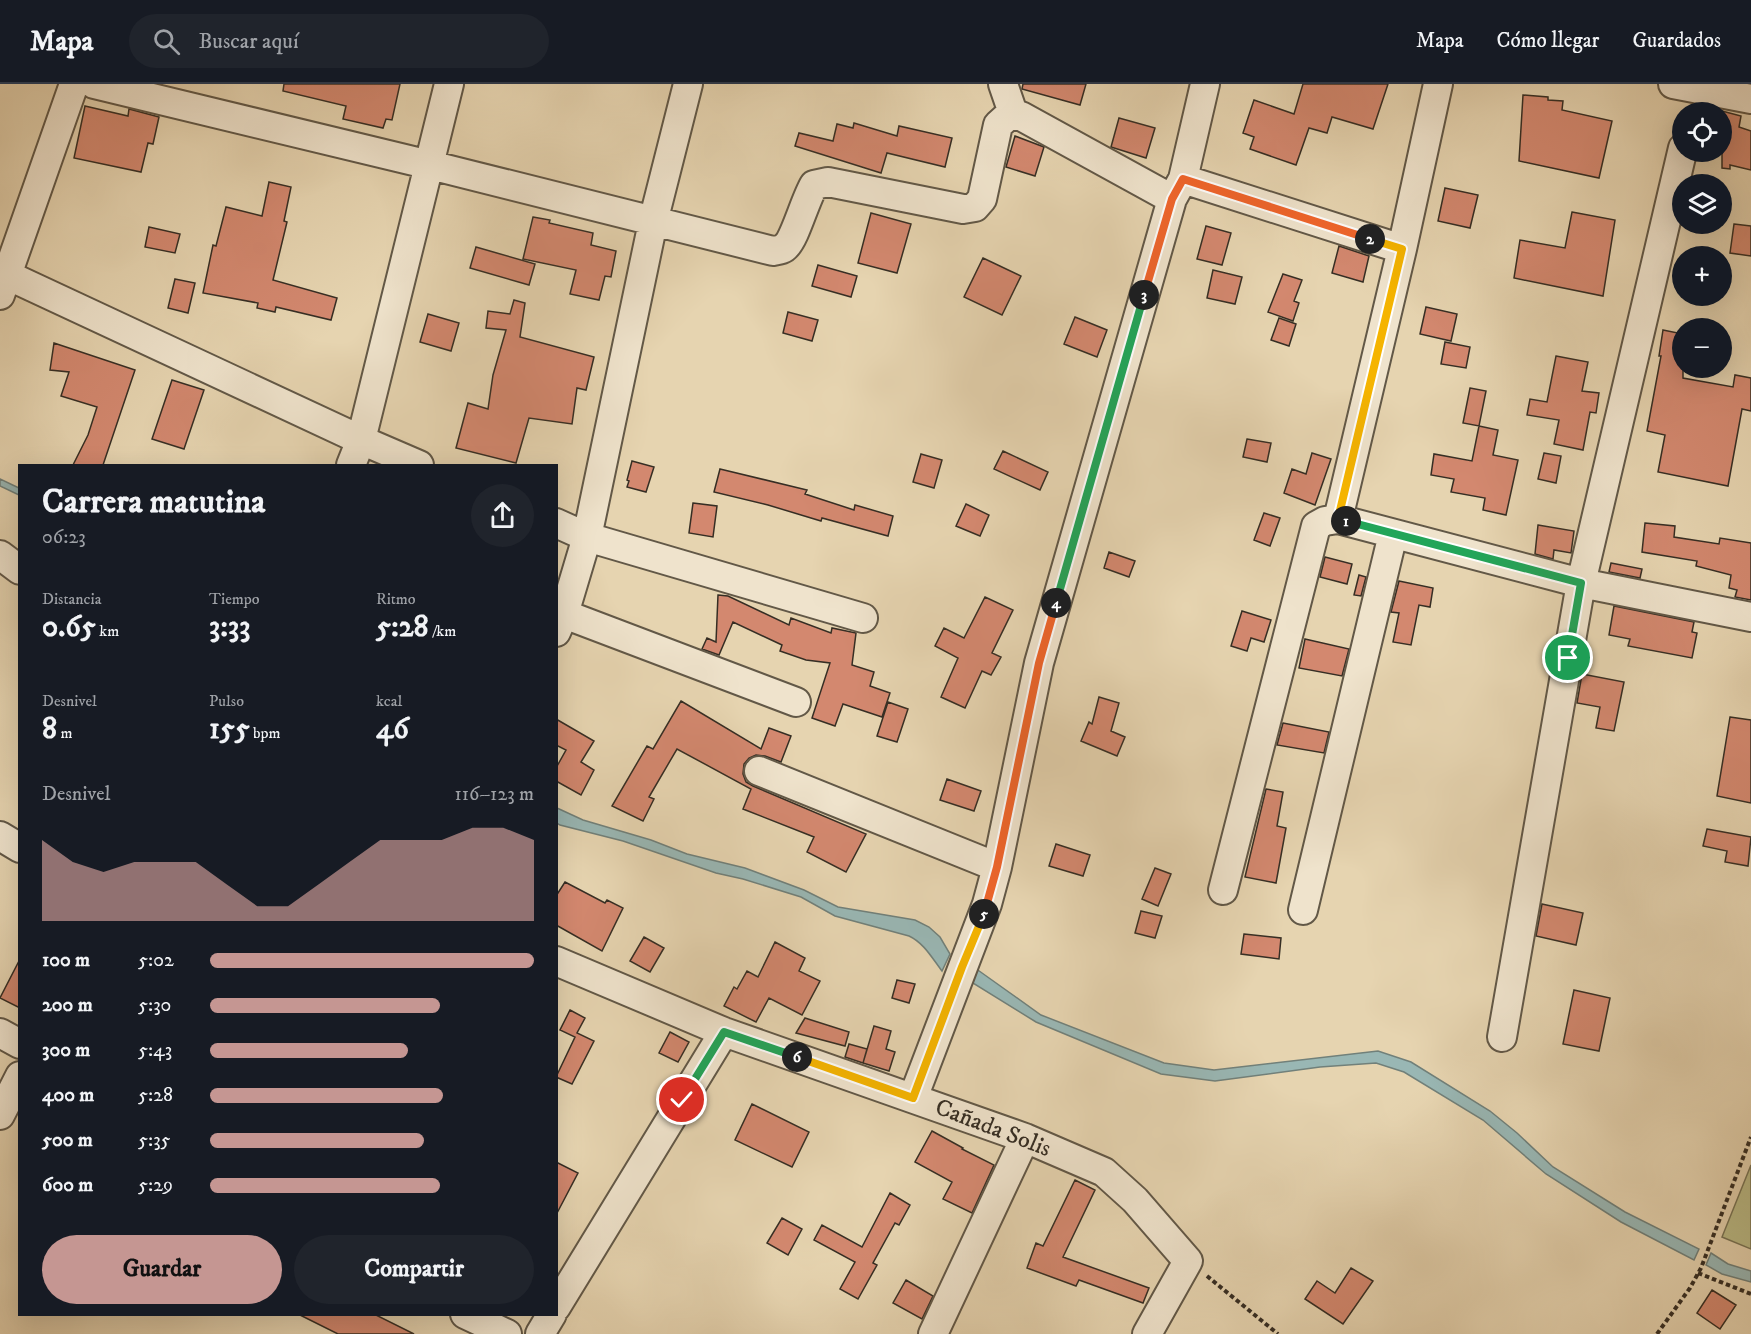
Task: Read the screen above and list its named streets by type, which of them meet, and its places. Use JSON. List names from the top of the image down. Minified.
{"streets":{"street":["Cañada Solis"]},"page":{"header":"Mapa","search":"Buscar aquí","nav":["Mapa","Cómo llegar","Guardados"],"map_buttons":["+","−"],"pins":["2","3","1","4","5","6"],"heading":["Carrera matutina","06:23"],"stats":[["Distancia","0.65 km"],["Tiempo","3:33"],["Ritmo","5:28 /km"],["Desnivel","8 m"],["Pulso","155 bpm"],["kcal","46"]],"chart":["Desnivel","116–123 m"],"list":[{"name":"100 m","note":"5:02"},{"name":"200 m","note":"5:30"},{"name":"300 m","note":"5:43"},{"name":"400 m","note":"5:28"},{"name":"500 m","note":"5:35"},{"name":"600 m","note":"5:29"}],"buttons":["Guardar","Compartir"]}}
